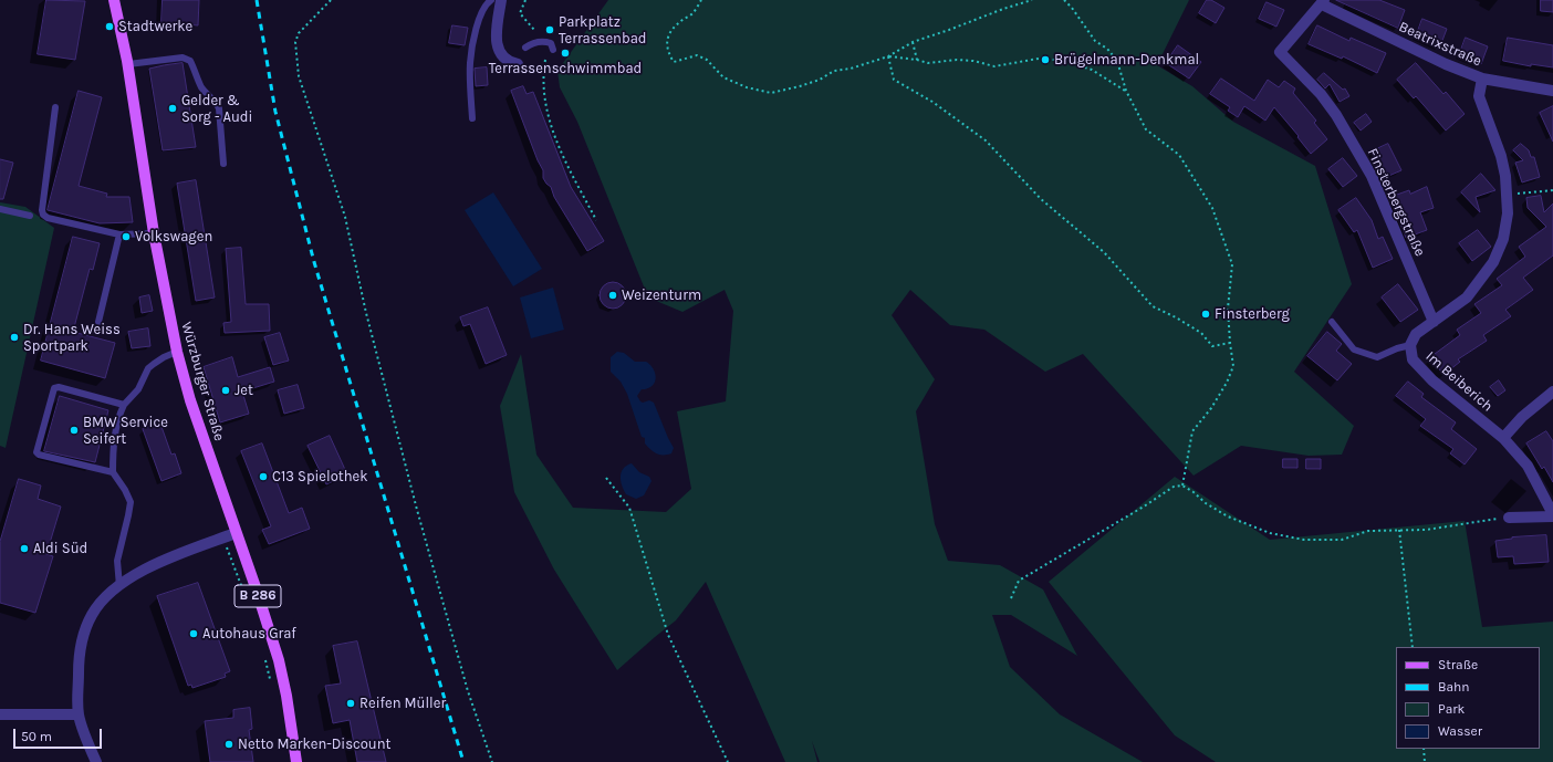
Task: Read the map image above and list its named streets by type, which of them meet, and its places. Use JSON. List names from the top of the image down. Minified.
{"streets":{"main road":["Würzburger Straße","B 286"],"street":["Beatrixstraße","Finsterbergstraße","Im Beiberich"]},"crossings":[["Beatrixstraße","Finsterbergstraße"],["Beatrixstraße","Im Beiberich"],["Finsterbergstraße","Im Beiberich"]],"places":["Stadtwerke","Parkplatz Terrassenbad","Terrassenschwimmbad","Brügelmann-Denkmal","Gelder & Sorg - Audi","Volkswagen","Weizenturm","Finsterberg","Dr. Hans Weiss Sportpark","Jet","BMW Service Seifert","C13 Spielothek","Aldi Süd","Autohaus Graf","Reifen Müller","Netto Marken-Discount"],"legend":["Straße","Bahn","Park","Wasser"],"scale_bar":"50 m"}
